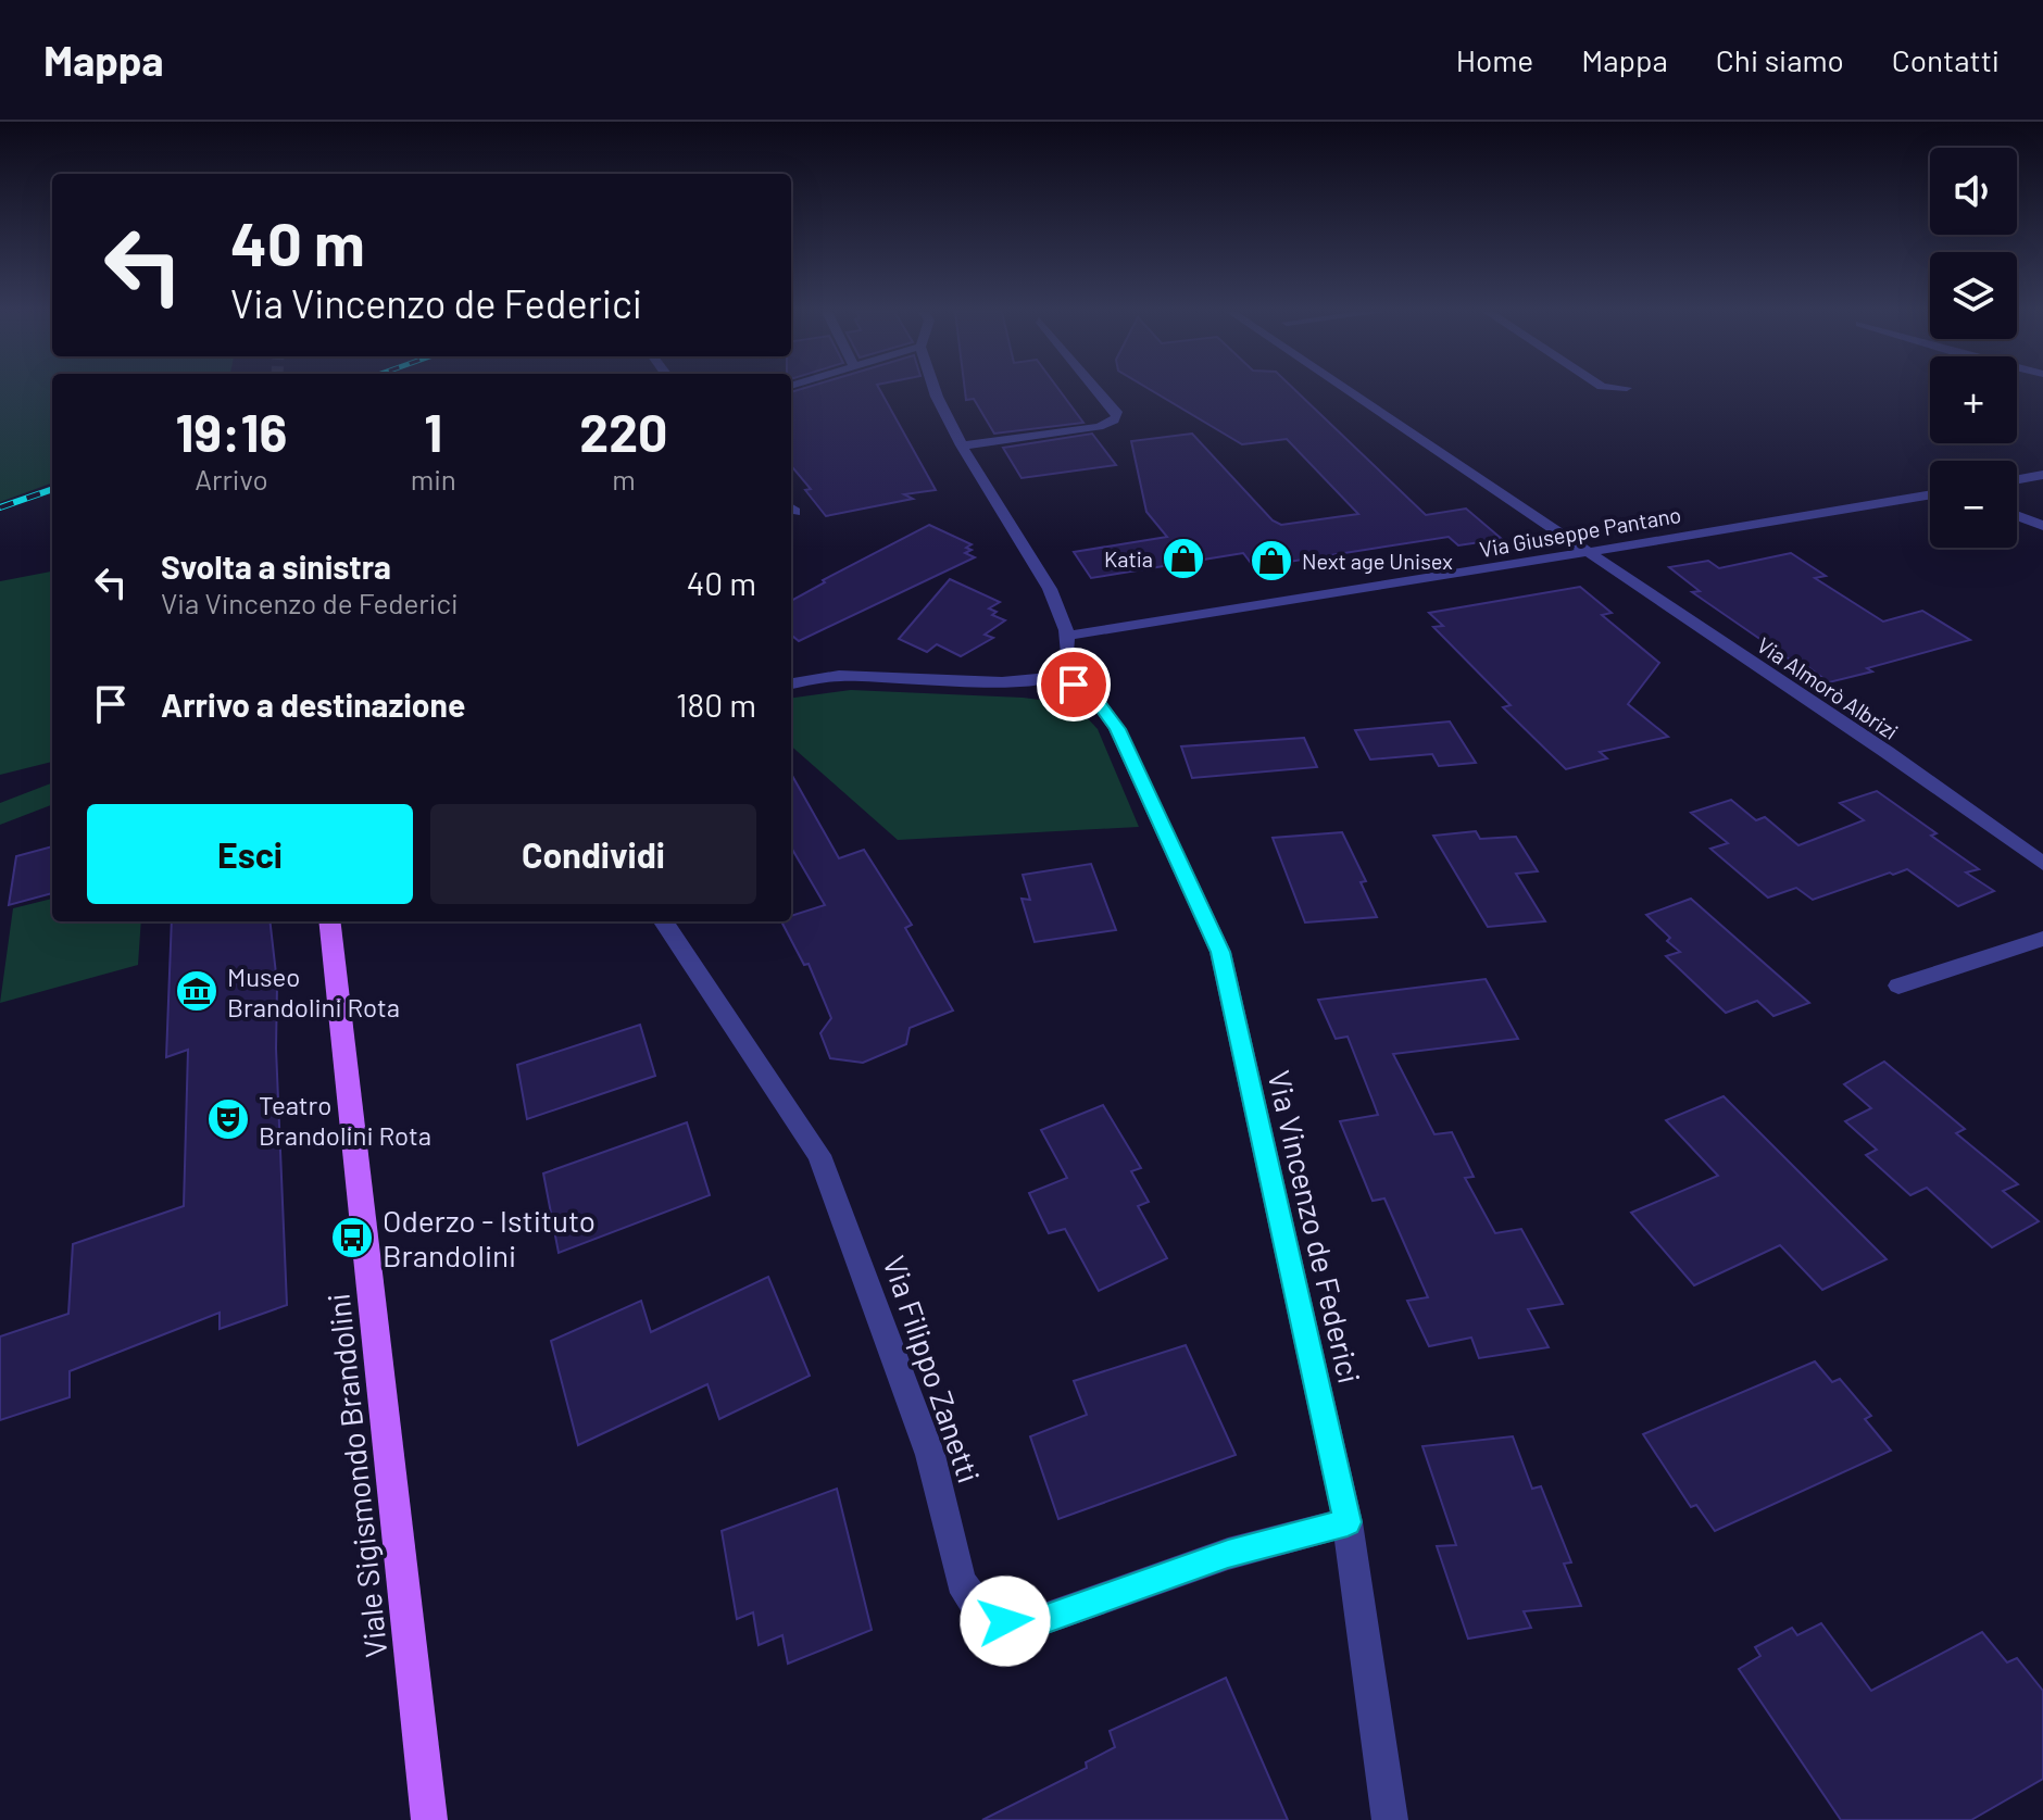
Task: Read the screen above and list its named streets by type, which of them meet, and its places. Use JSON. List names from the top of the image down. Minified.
{"streets":{"main road":["Viale Sigismondo Brandolini"],"street":["Via Giuseppe Pantano","Via Almorò Albrizi","Via Vincenzo de Federici","Via Filippo Zanetti"]},"crossings":[["Via Giuseppe Pantano","Via Almorò Albrizi"],["Via Vincenzo de Federici","Via Filippo Zanetti"]],"places":{"shop":["Katia","Next age Unisex"],"museum":["Museo Brandolini Rota"],"theatre":["Teatro Brandolini Rota"],"bus stop":["Oderzo - Istituto Brandolini"]},"page":{"header":"Mappa","nav":["Home","Mappa","Chi siamo","Contatti"],"map_buttons":["+","−"],"turn":["40 m","Via Vincenzo de Federici"],"eta":["19:16","Arrivo","1","min","220","m"],"list":[{"name":"Svolta a sinistra","note":"Via Vincenzo de Federici","value":"40 m"},{"name":"Arrivo a destinazione","value":"180 m"}],"buttons":["Esci","Condividi"]}}
